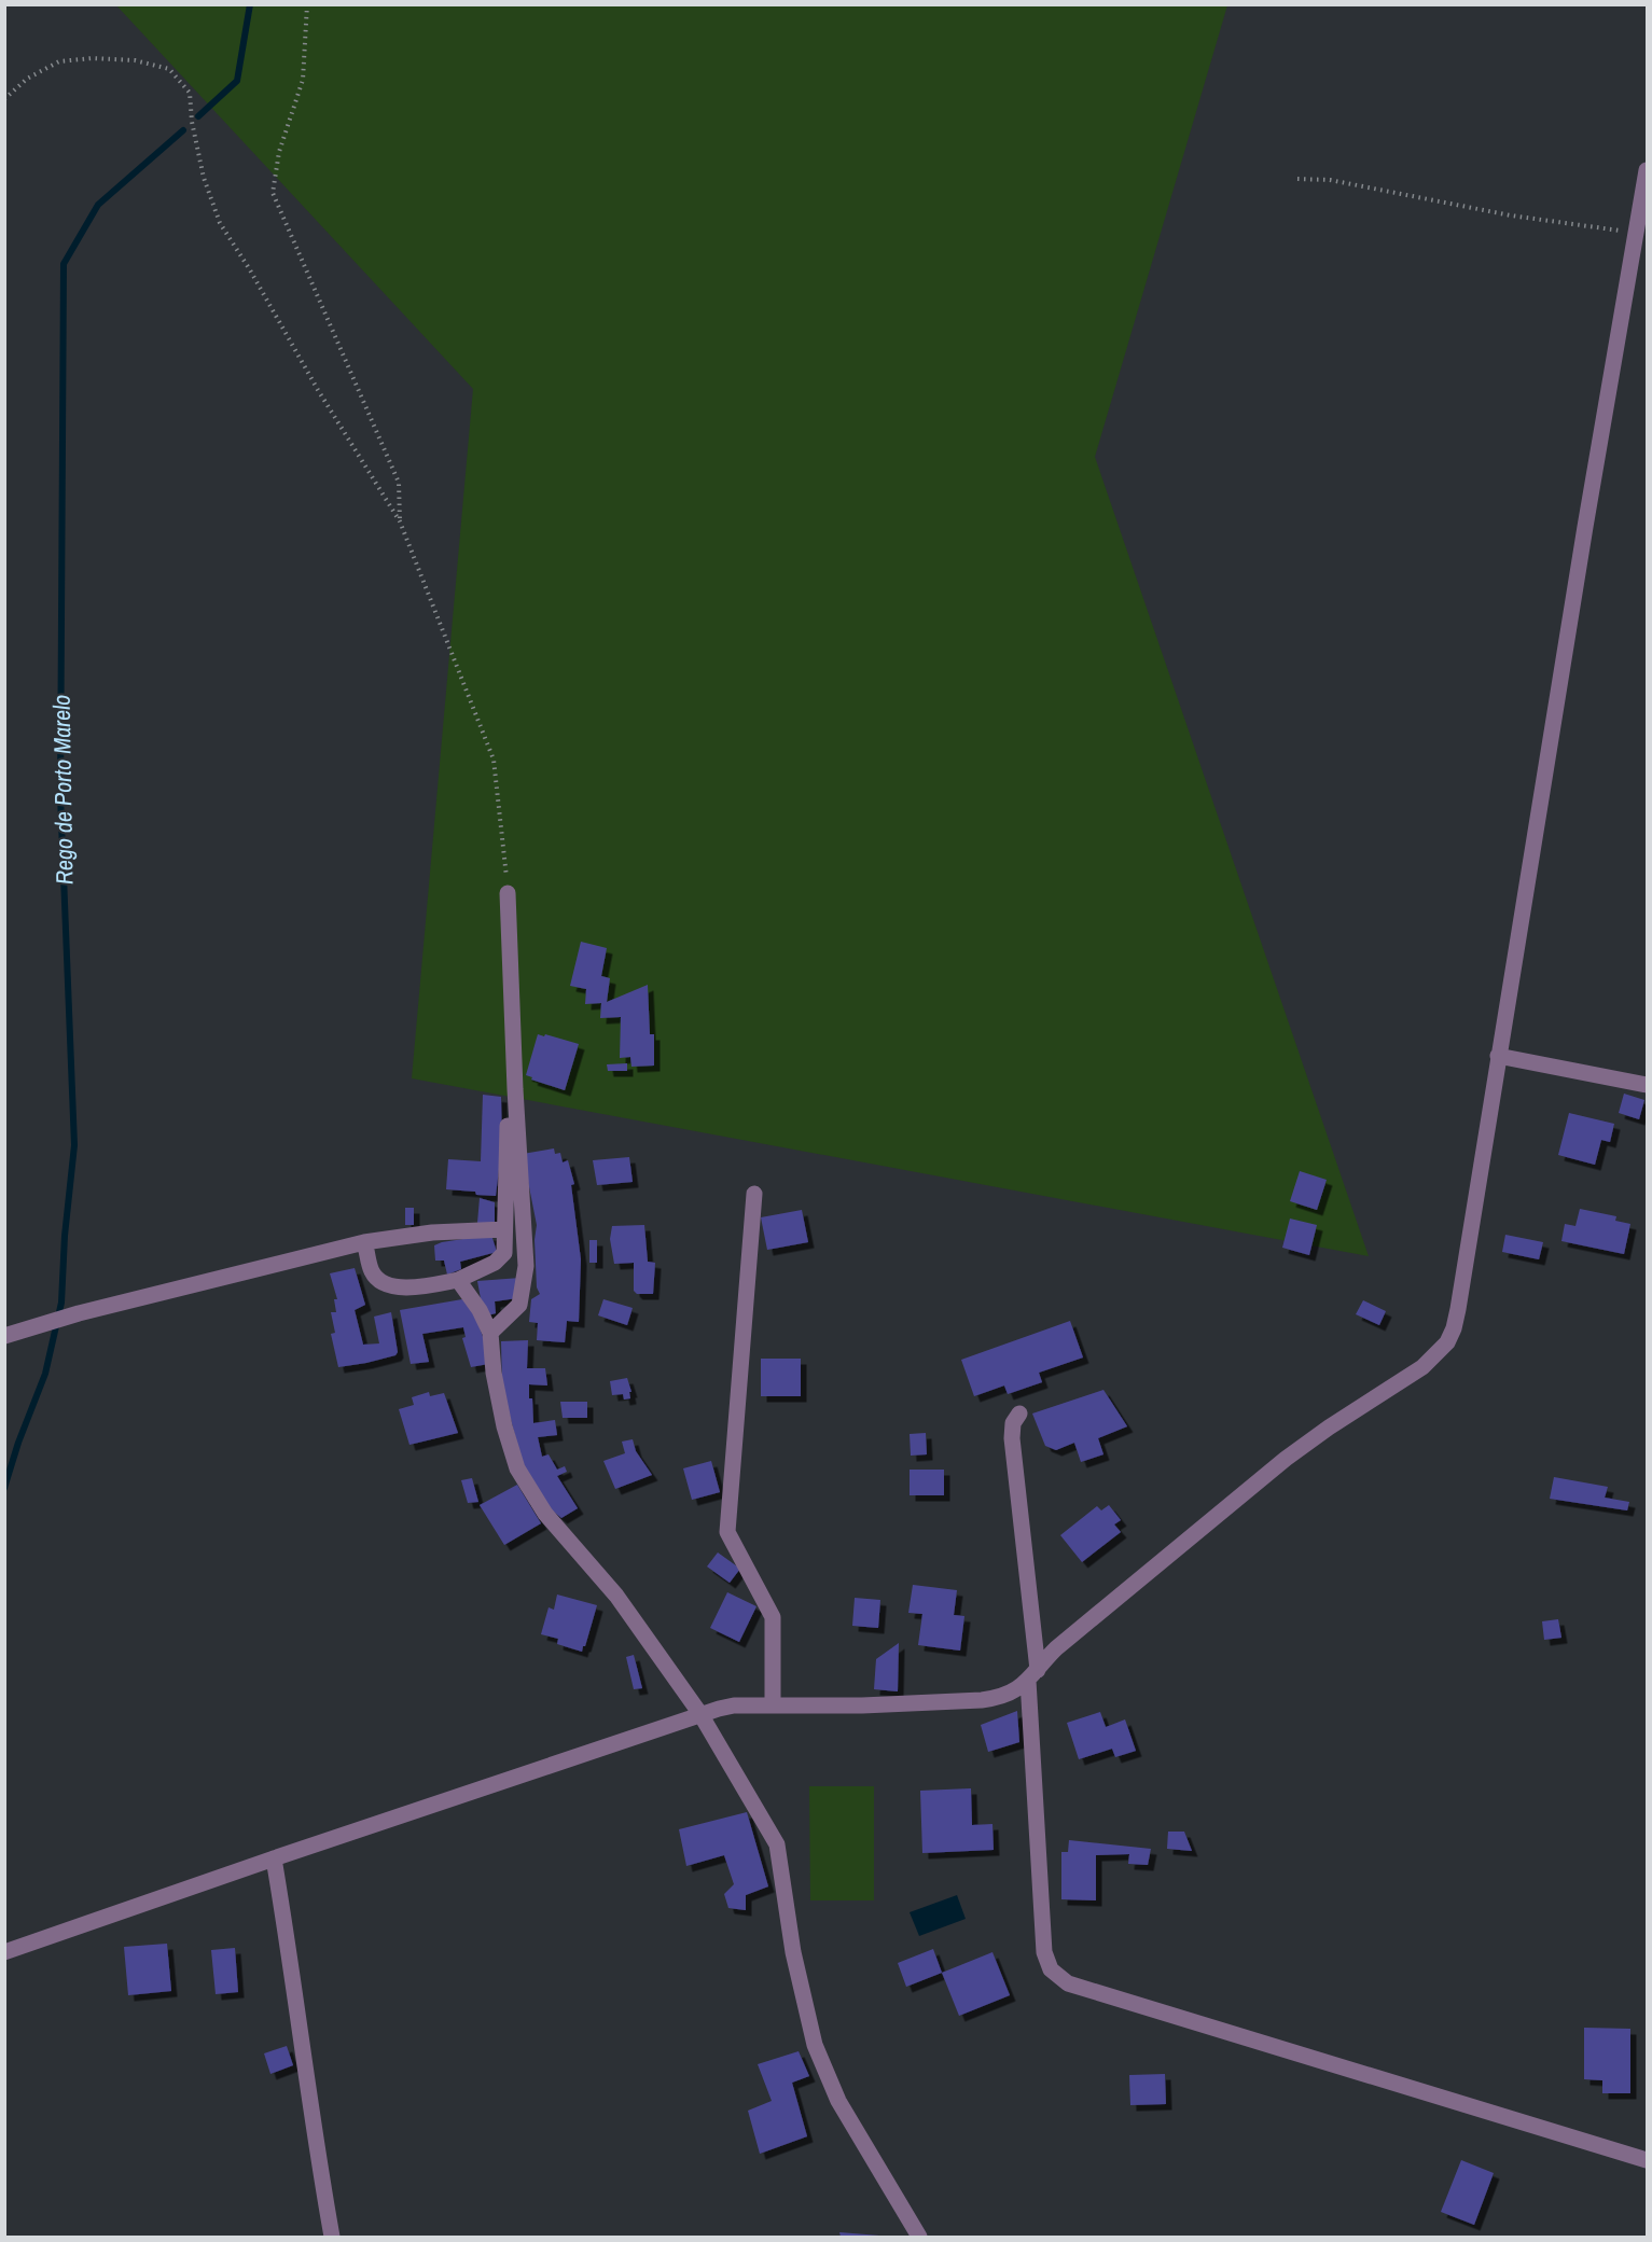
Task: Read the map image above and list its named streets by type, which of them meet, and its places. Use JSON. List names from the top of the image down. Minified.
{"water":["Rego de Porto Marelo"]}
